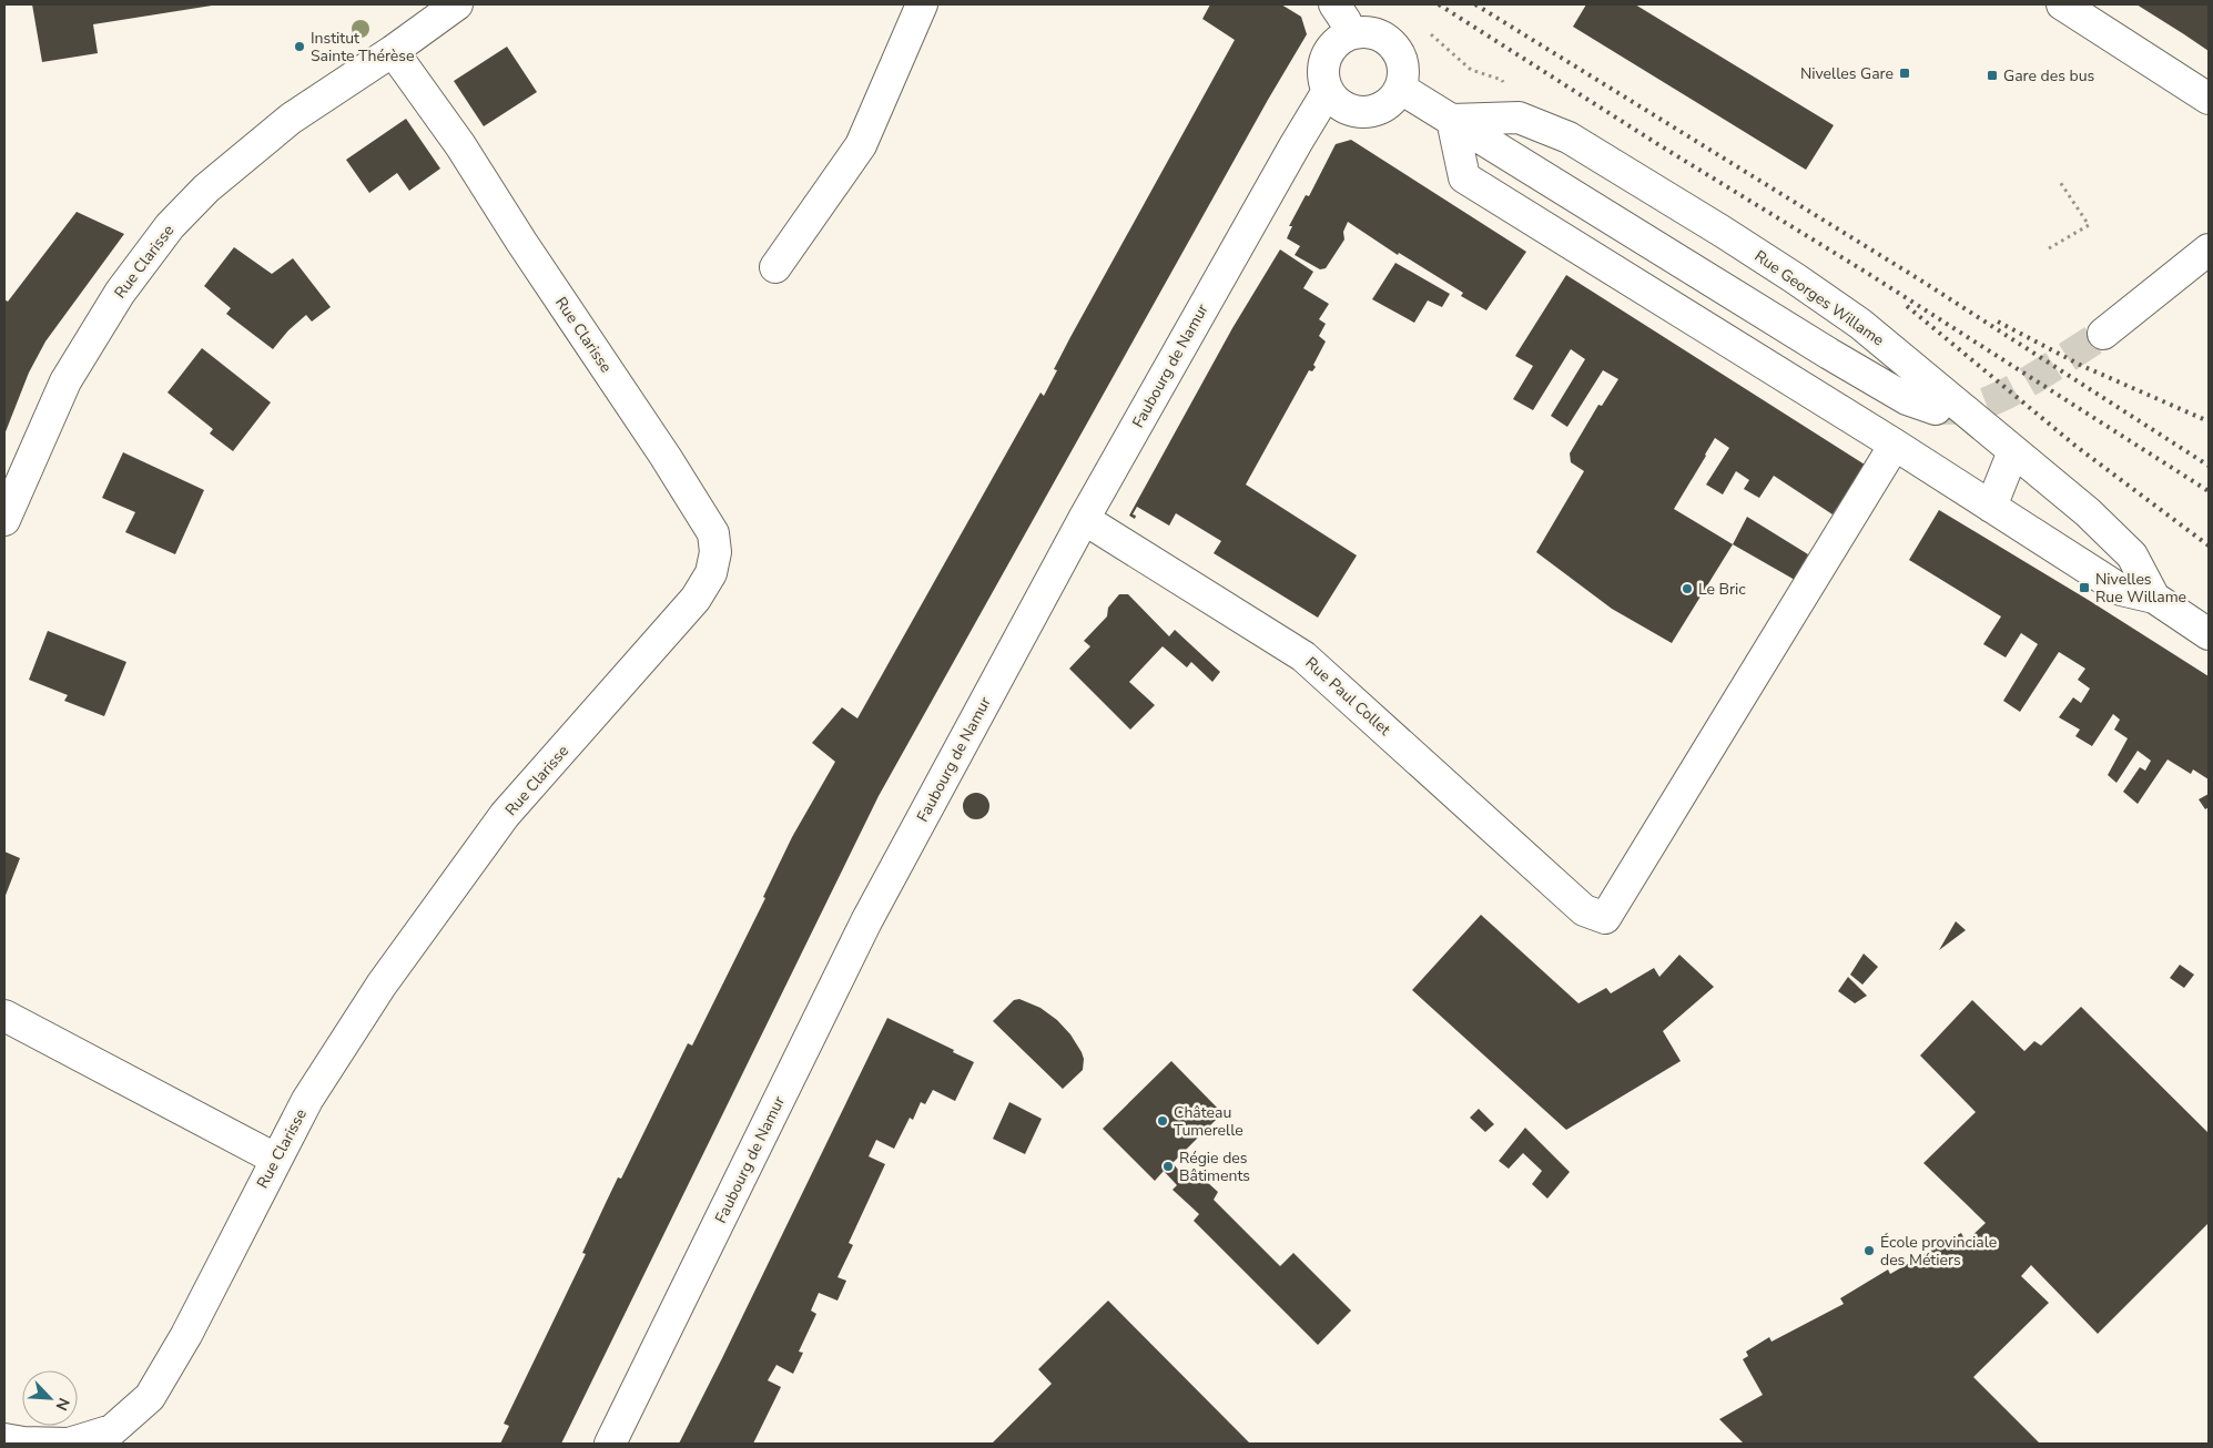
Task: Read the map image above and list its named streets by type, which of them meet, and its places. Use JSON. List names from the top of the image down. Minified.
{"streets":{"street":["Rue Clarisse","Rue Georges Willame","Faubourg de Namur","Rue Paul Collet"]},"crossings":[["Rue Georges Willame","Rue Paul Collet"],["Faubourg de Namur","Rue Paul Collet"]],"places":{"other":["Institut Sainte Thérèse","Le Bric","Château Tumerelle","Régie des Bâtiments","École provinciale des Métiers"],"transit":["Nivelles Gare","Gare des bus","Nivelles Rue Willame"]},"north":"bottom right"}
